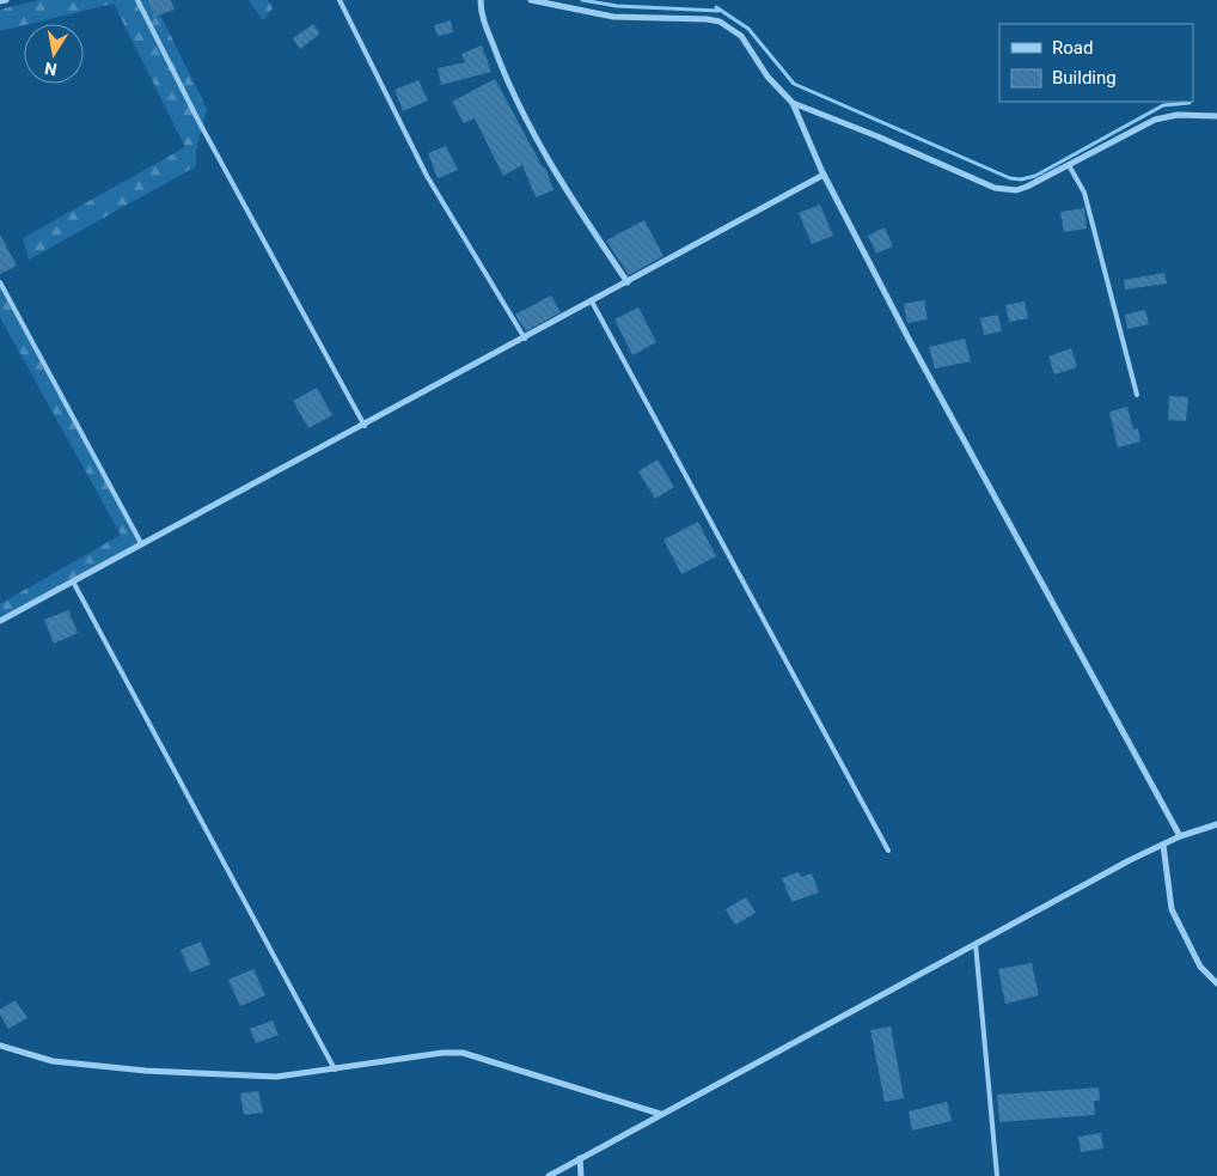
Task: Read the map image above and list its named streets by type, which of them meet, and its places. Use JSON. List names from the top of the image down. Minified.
{"legend":["Road","Building"],"north":"bottom"}
